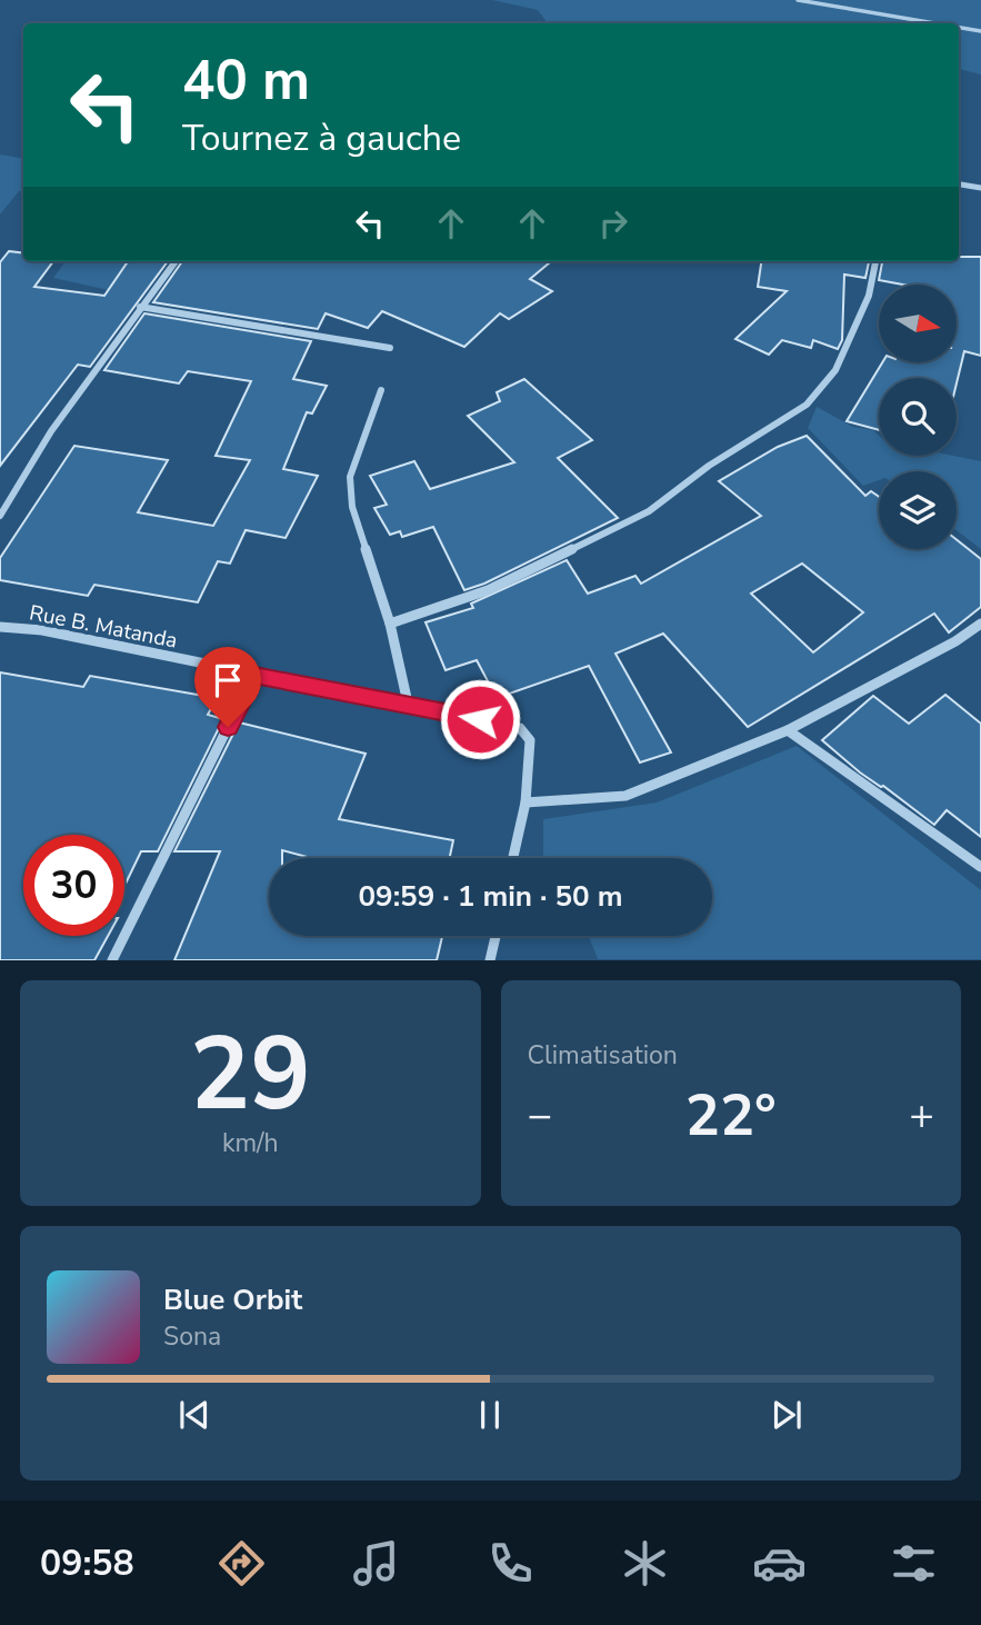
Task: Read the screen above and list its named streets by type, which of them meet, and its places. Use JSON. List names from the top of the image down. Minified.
{"streets":{"street":["Rue B. Matanda"]},"north":"right","page":{"turn":["40 m","Tournez à gauche"],"limit":"30","trip":"09:59 · 1 min · 50 m","tile":[["29","km/h"],"Climatisation"],"heat":["−","22°","+"],"song":["Blue Orbit","Sona"],"tabs":"09:58"}}
